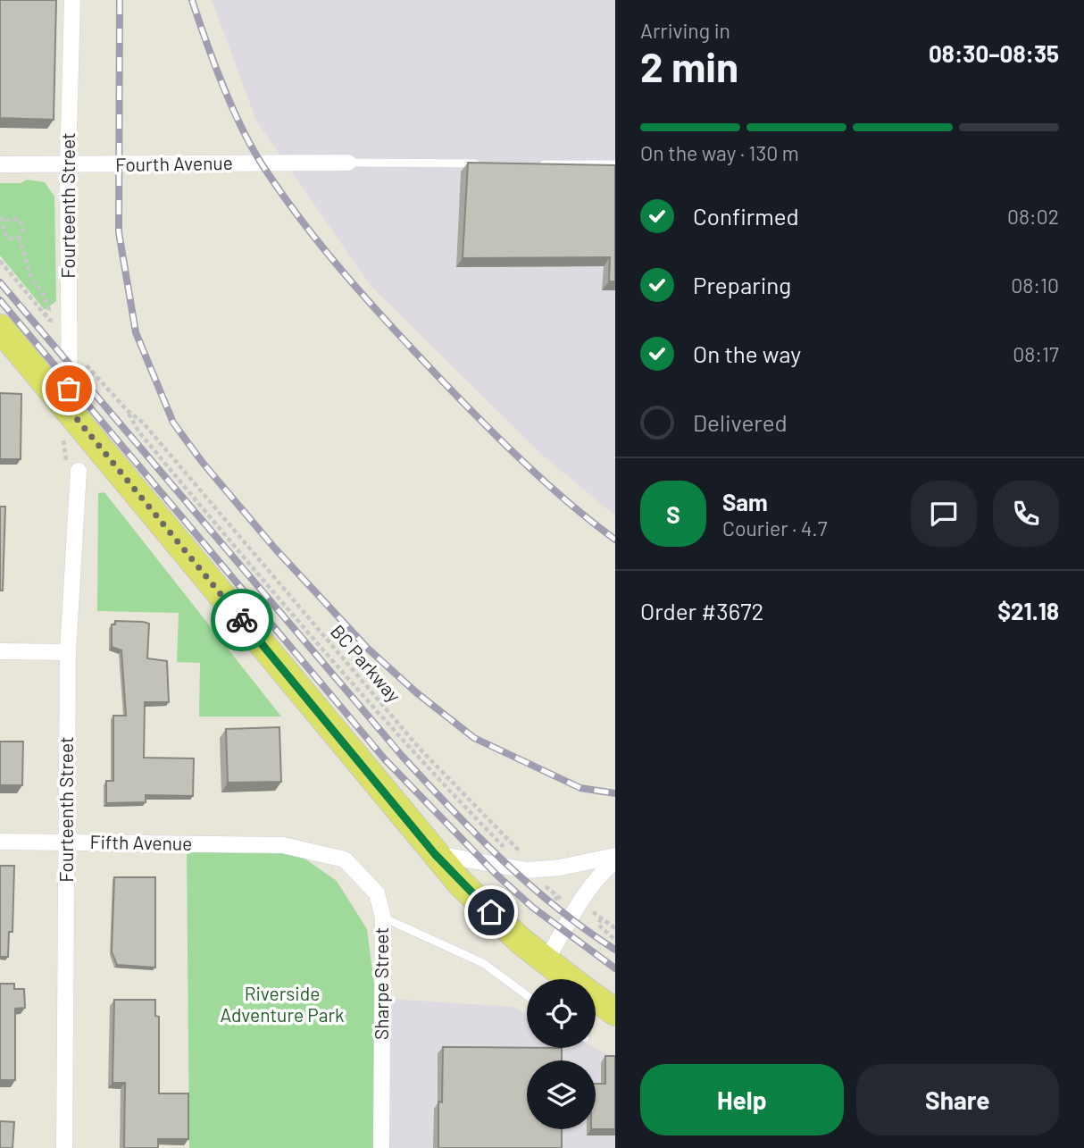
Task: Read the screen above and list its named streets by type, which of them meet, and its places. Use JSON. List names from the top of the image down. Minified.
{"streets":{"street":["Fourth Avenue","Fourteenth Street","Fifth Avenue","Sharpe Street"],"path":["BC Parkway"]},"crossings":[["Fourth Avenue","Fourteenth Street"],["Fourteenth Street","Fifth Avenue"],["Fifth Avenue","Sharpe Street"]],"parks":["Riverside Adventure Park"],"page":{"heading":["2 min","Arriving in","08:30–08:35"],"panel":["Sam","Courier · 4.7","Order #3672","$21.18"],"bar":"On the way · 130 m","list":[["Confirmed","08:02"],["Preparing","08:10"],["On the way","08:17"],"Delivered"],"round":"S","buttons":["Help","Share"]}}
